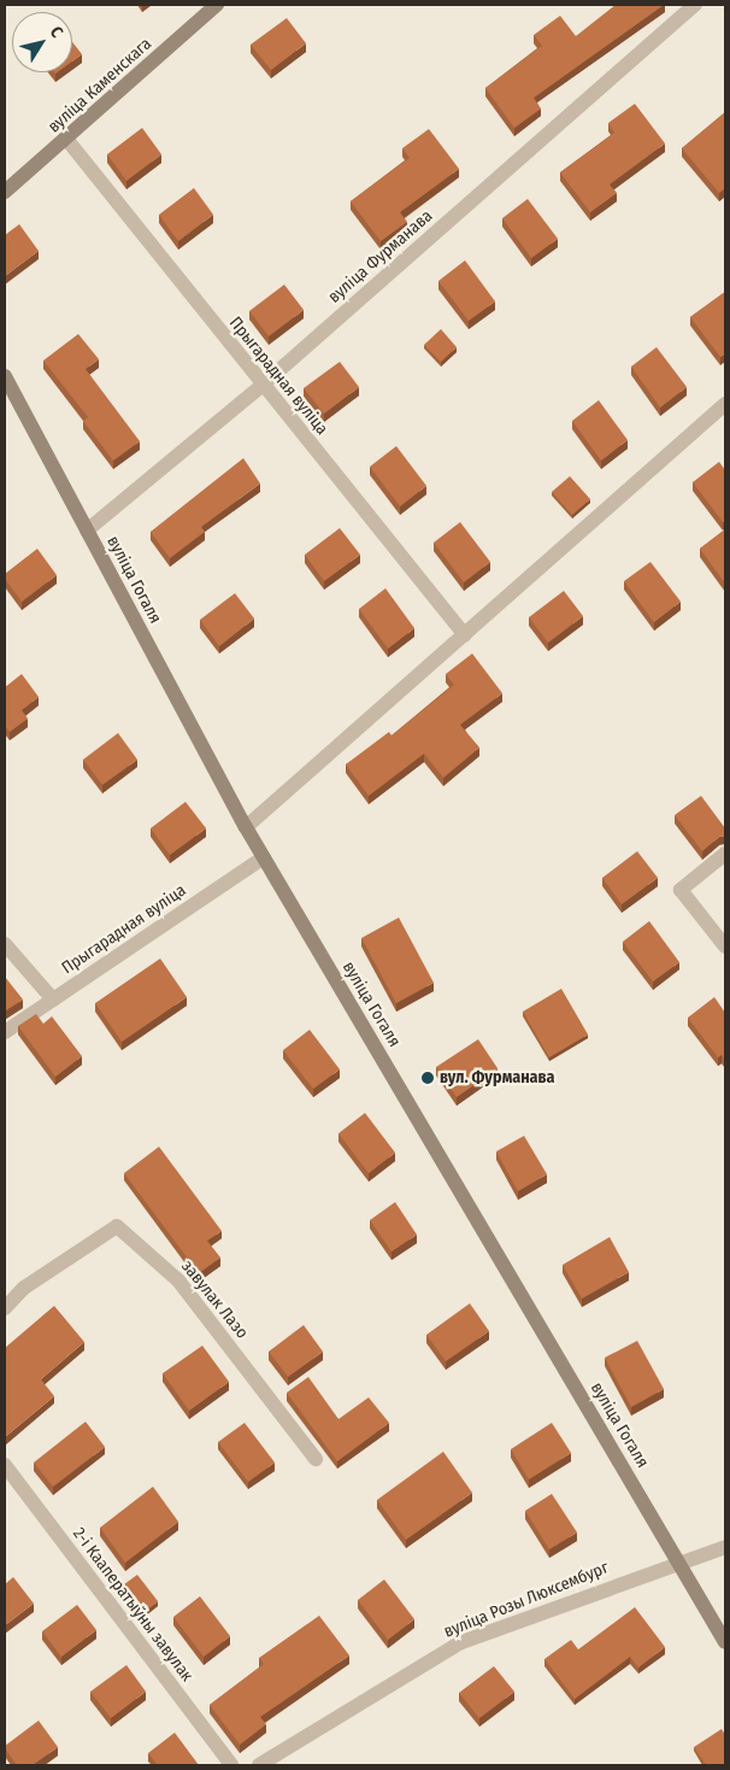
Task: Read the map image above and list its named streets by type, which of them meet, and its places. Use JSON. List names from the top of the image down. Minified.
{"streets":{"main road":["вуліца Каменскага","вуліца Гогаля"],"street":["вуліца Фурманава","Прыгарадная вуліца","завулак Лазо","вуліца Розы Люксембург","2-і Кааператыўны завулак"]},"crossings":[["вуліца Каменскага","Прыгарадная вуліца"],["вуліца Фурманава","Прыгарадная вуліца"],["вуліца Фурманава","вуліца Гогаля"],["Прыгарадная вуліца","вуліца Гогаля"],["вуліца Гогаля","вуліца Розы Люксембург"]],"places":["вул. Фурманава"],"north":"top right"}
